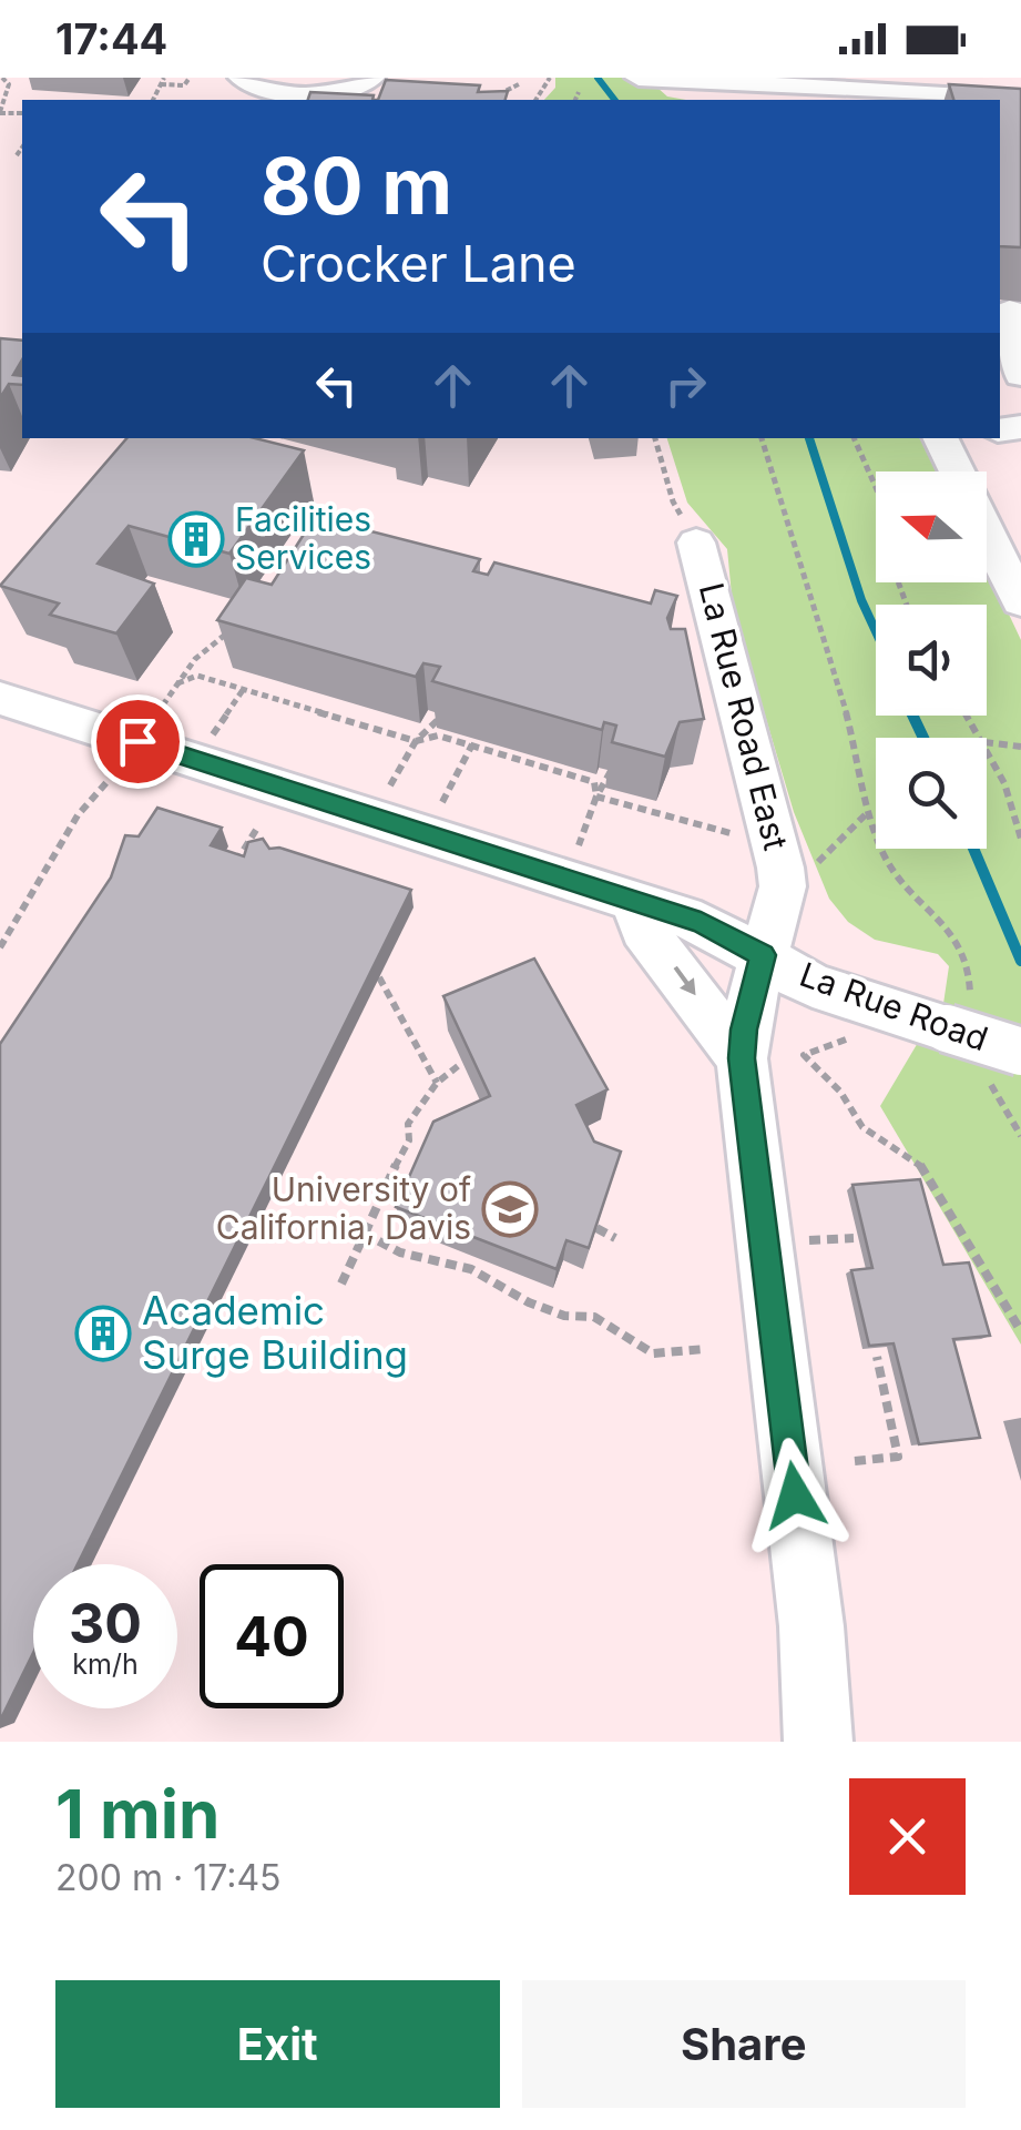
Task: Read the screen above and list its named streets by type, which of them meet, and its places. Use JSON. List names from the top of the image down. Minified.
{"streets":{"street":["La Rue Road East","La Rue Road"]},"crossings":[["La Rue Road East","La Rue Road"]],"places":{"building":["Facilities Services","Academic Surge Building"],"school or university":["University of California, Davis"]},"north":"left","page":{"status":"17:44","turn":["80 m","Crocker Lane"],"speed":"30 km/h","limit":"40","heading":["1 min","200 m · 17:45"],"buttons":["Exit","Share"]}}
